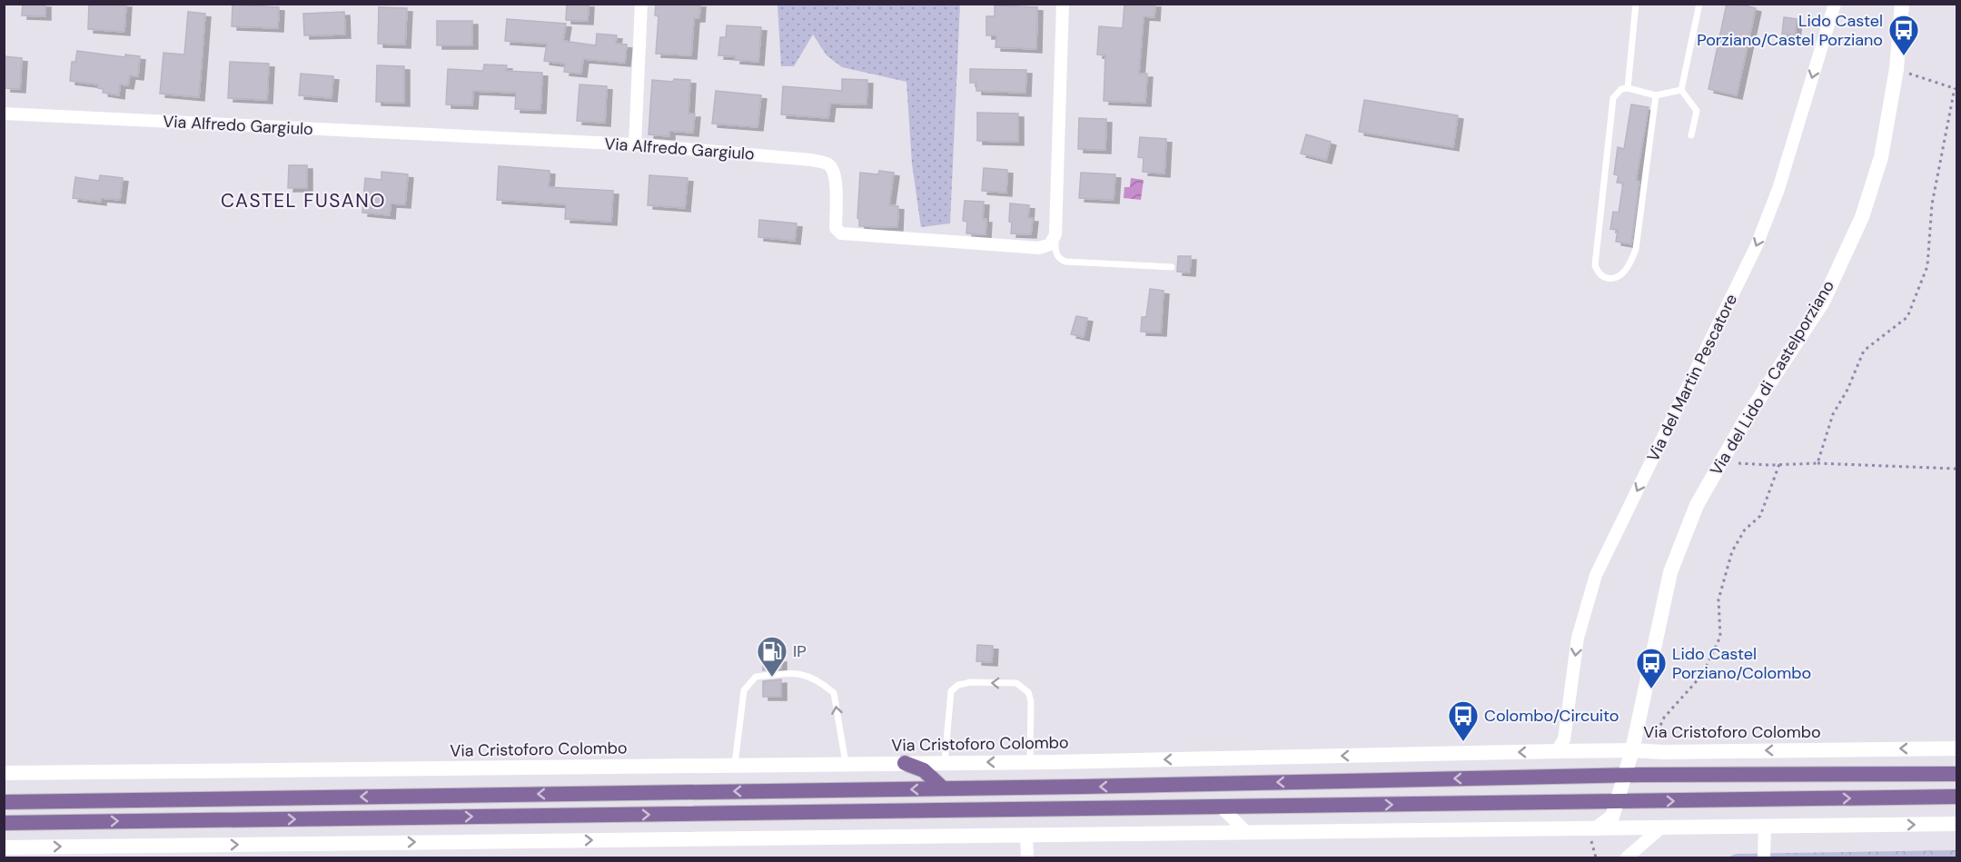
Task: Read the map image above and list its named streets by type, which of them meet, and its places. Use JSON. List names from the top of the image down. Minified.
{"streets":{"street":["Via Alfredo Gargiulo","Via del Martin Pescatore","Via del Lido di Castelporziano","Via Cristoforo Colombo"]},"crossings":[["Via del Martin Pescatore","Via Cristoforo Colombo"],["Via del Lido di Castelporziano","Via Cristoforo Colombo"]],"one_way":["Via del Martin Pescatore"],"districts":["CASTEL FUSANO"],"places":{"bus stop":["Lido Castel Porziano/Castel Porziano","Lido Castel Porziano/Colombo","Colombo/Circuito"],"fuel station":["IP"]}}
